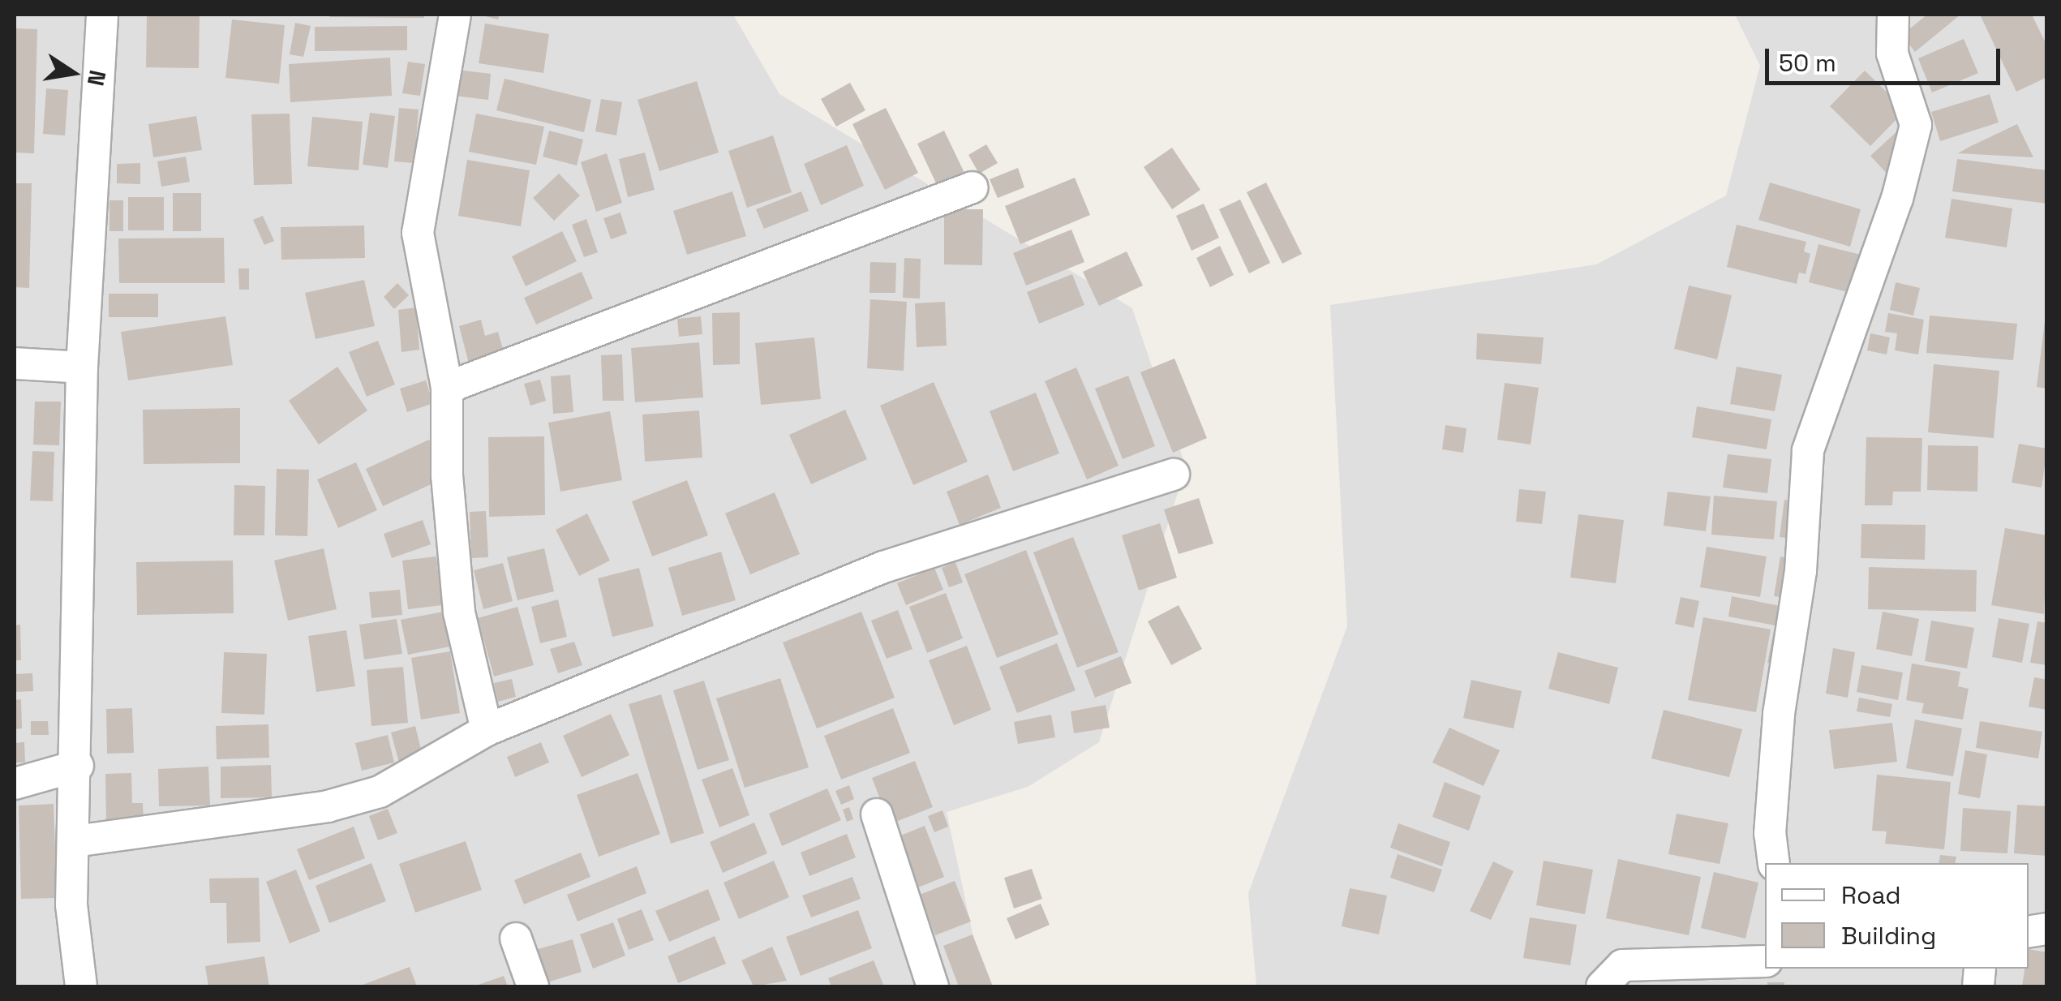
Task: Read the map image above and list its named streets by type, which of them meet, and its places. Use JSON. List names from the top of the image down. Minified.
{"legend":["Road","Building"],"scale_bar":"50 m","north":"right"}
